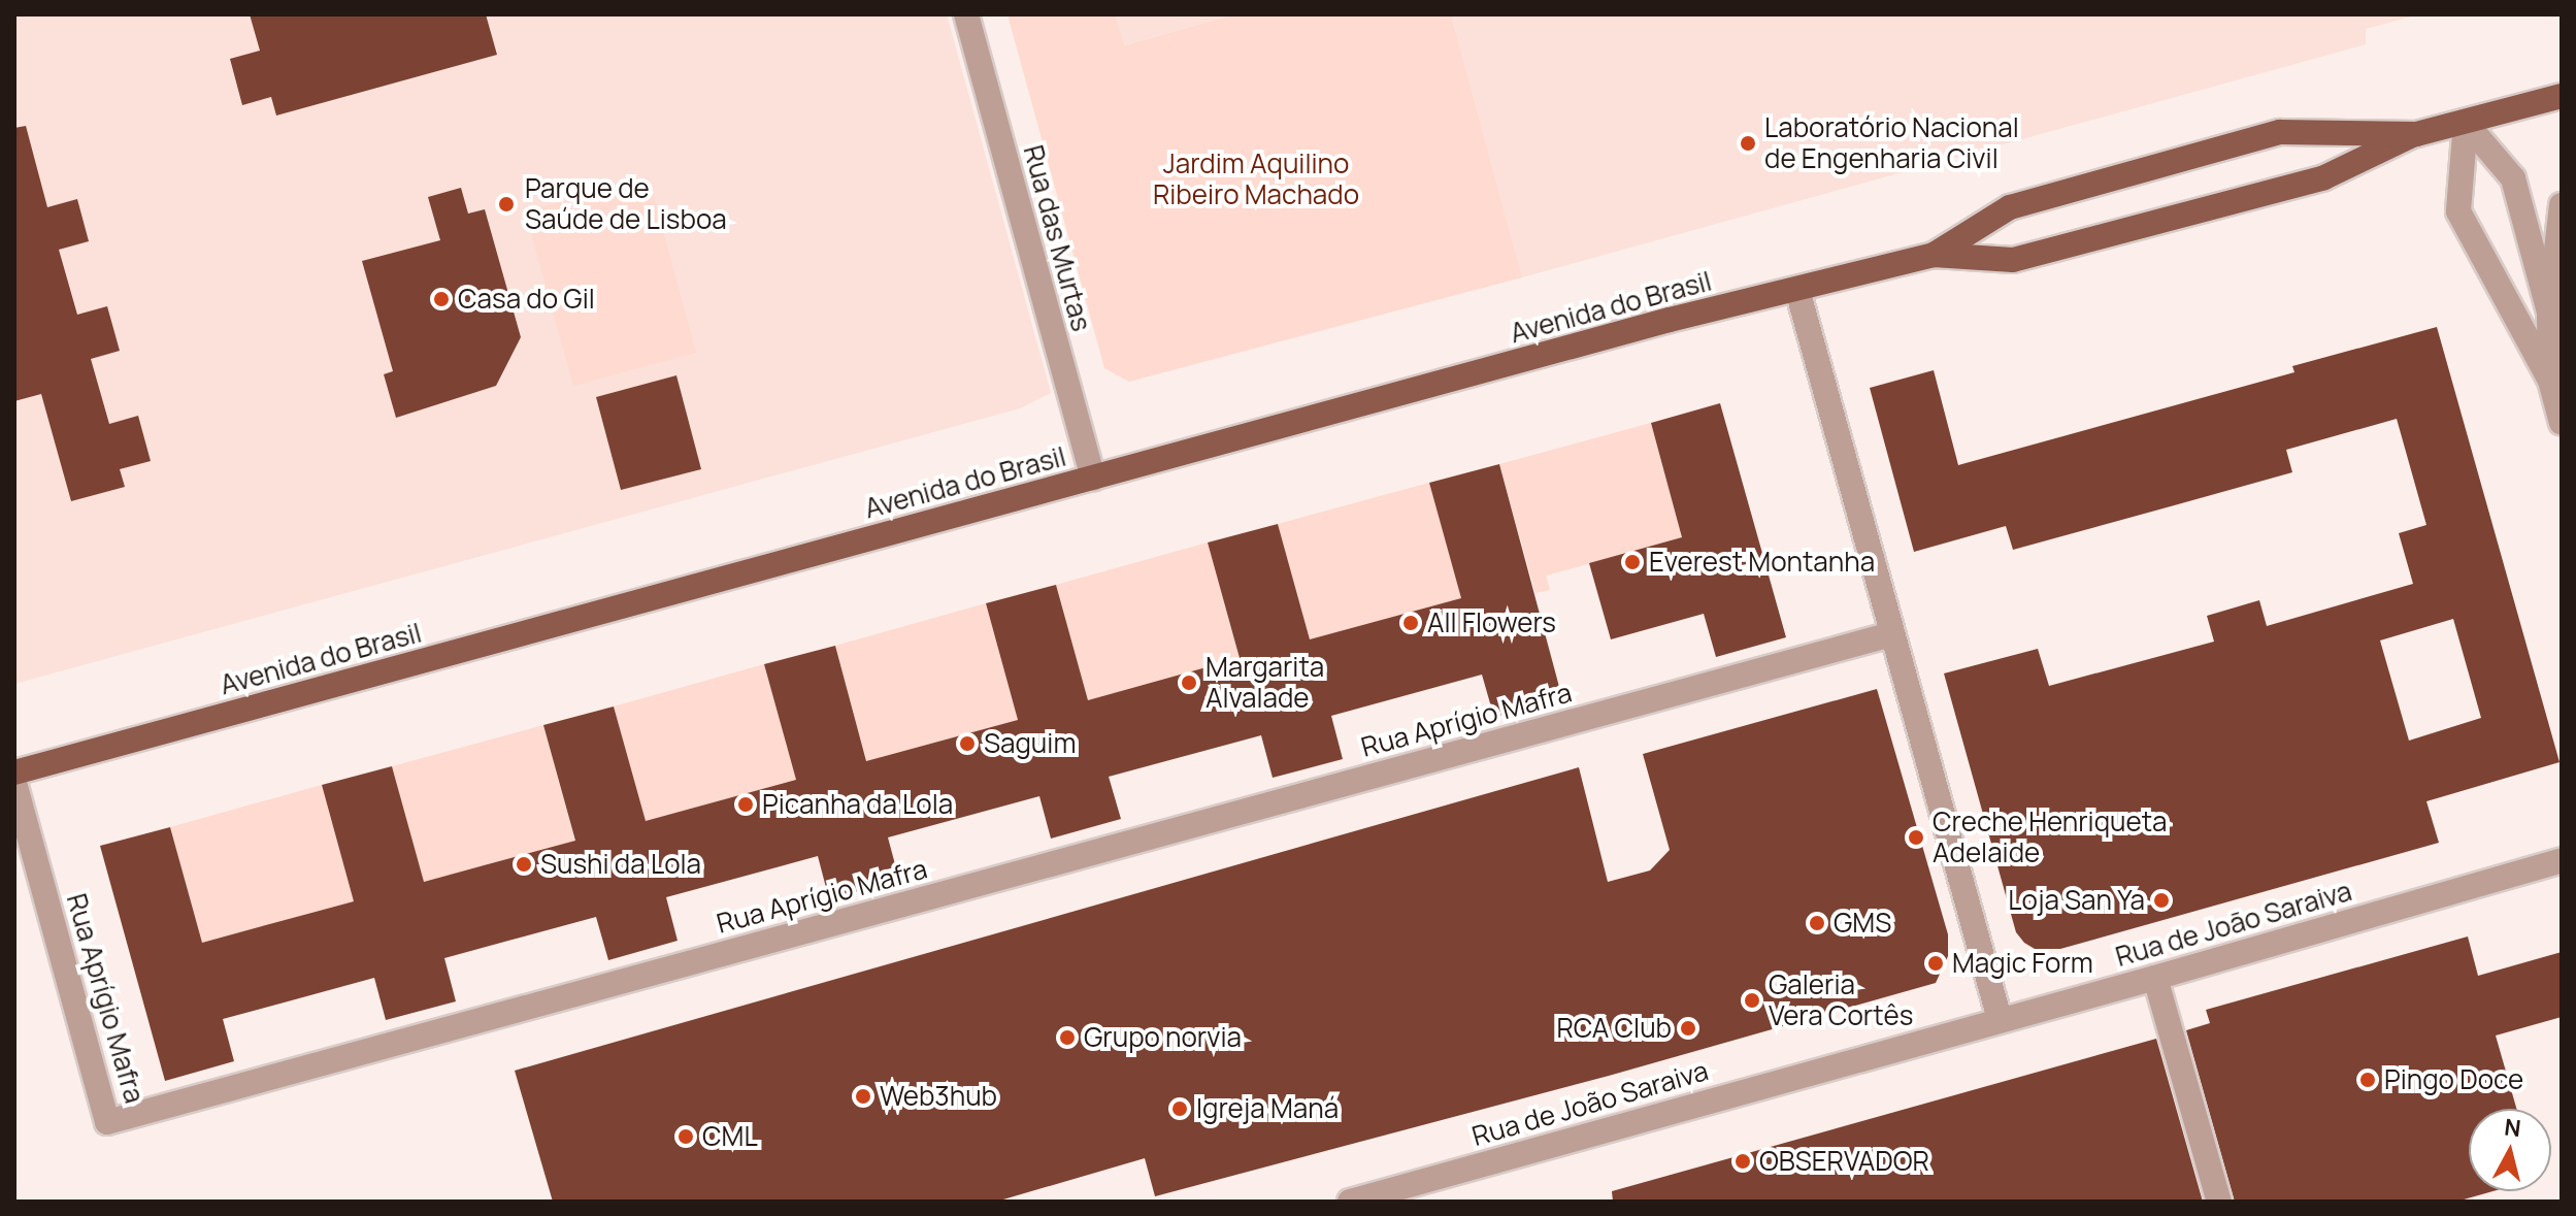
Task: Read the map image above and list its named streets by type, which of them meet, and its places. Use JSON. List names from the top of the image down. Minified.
{"streets":{"main road":["Avenida do Brasil"],"street":["Rua das Murtas","Rua Aprígio Mafra","Rua de João Saraiva"]},"crossings":[["Rua das Murtas","Avenida do Brasil"]],"parks":["Jardim Aquilino Ribeiro Machado"],"places":["Laboratório Nacional de Engenharia Civil","Parque de Saúde de Lisboa","Casa do Gil","Everest Montanha","All Flowers","Margarita Alvalade","Saguim","Picanha da Lola","Creche Henriqueta Adelaide","Sushi da Lola","Loja San Ya","GMS","Magic Form","Galeria Vera Cortês","RCA Club","Grupo norvia","Pingo Doce","Web3hub","Igreja Maná","CML","OBSERVADOR"],"north":"top"}
